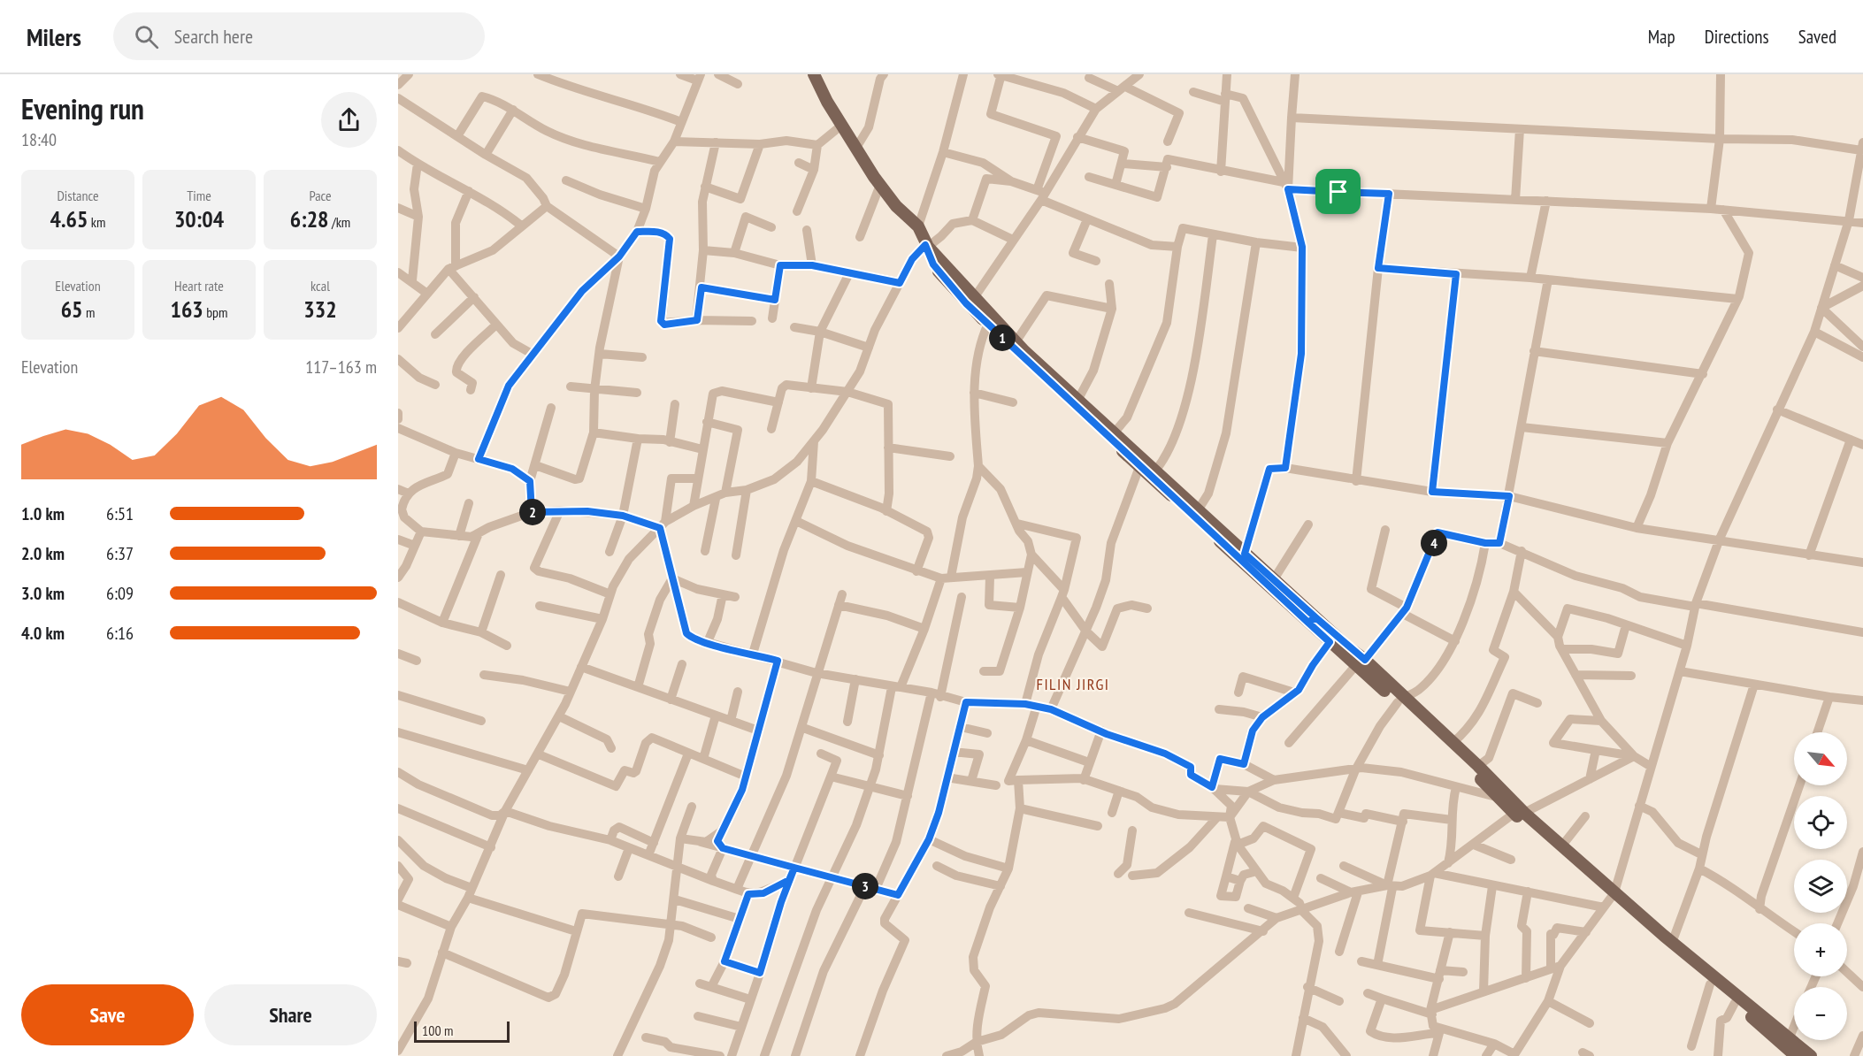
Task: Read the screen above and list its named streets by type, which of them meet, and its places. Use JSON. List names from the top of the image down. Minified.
{"districts":["FILIN JIRGI"],"scale_bar":"100 m","north":"bottom right","page":{"header":"Milers","search":"Search here","nav":["Map","Directions","Saved"],"heading":["Evening run","18:40"],"stats":[["Distance","4.65 km"],["Time","30:04"],["Pace","6:28 /km"],["Elevation","65 m"],["Heart rate","163 bpm"],["kcal","332"]],"pins":["1","2","4","3"],"chart":["Elevation","117–163 m"],"list":[{"name":"1.0 km","note":"6:51"},{"name":"2.0 km","note":"6:37"},{"name":"3.0 km","note":"6:09"},{"name":"4.0 km","note":"6:16"}],"map_buttons":["+","−"],"buttons":["Save","Share"],"scale":"100 m"}}
